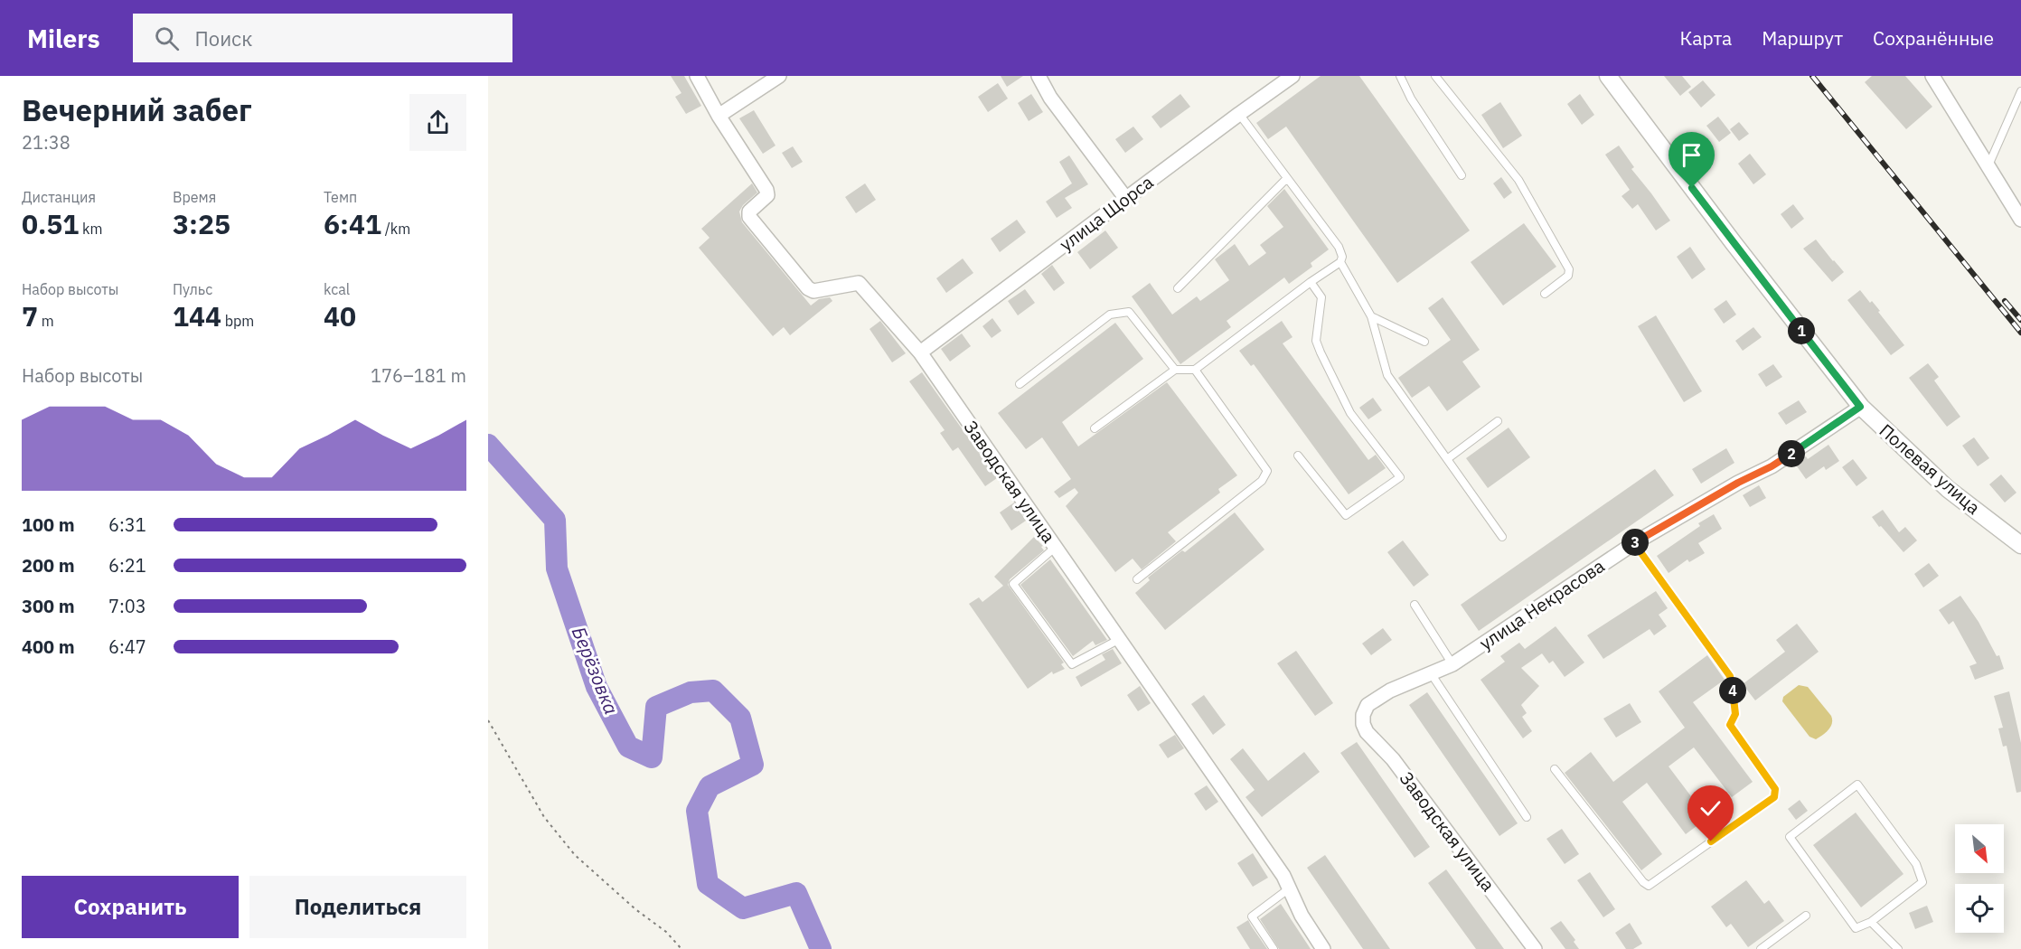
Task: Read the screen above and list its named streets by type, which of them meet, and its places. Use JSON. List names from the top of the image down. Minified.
{"streets":{"street":["улица Щорса","Полевая улица","Заводская улица","улица Некрасова"]},"crossings":[["улица Щорса","Заводская улица"],["Полевая улица","улица Некрасова"],["Заводская улица","улица Некрасова"]],"water":["Берёзовка"],"north":"bottom right","page":{"header":"Milers","search":"Поиск","nav":["Карта","Маршрут","Сохранённые"],"heading":["Вечерний забег","21:38"],"stats":[["Дистанция","0.51 km"],["Время","3:25"],["Темп","6:41 /km"],["Набор высоты","7 m"],["Пульс","144 bpm"],["kcal","40"]],"pins":["1","2","3","4"],"chart":["Набор высоты","176–181 m"],"list":[{"name":"100 m","note":"6:31"},{"name":"200 m","note":"6:21"},{"name":"300 m","note":"7:03"},{"name":"400 m","note":"6:47"}],"buttons":["Сохранить","Поделиться"]}}
